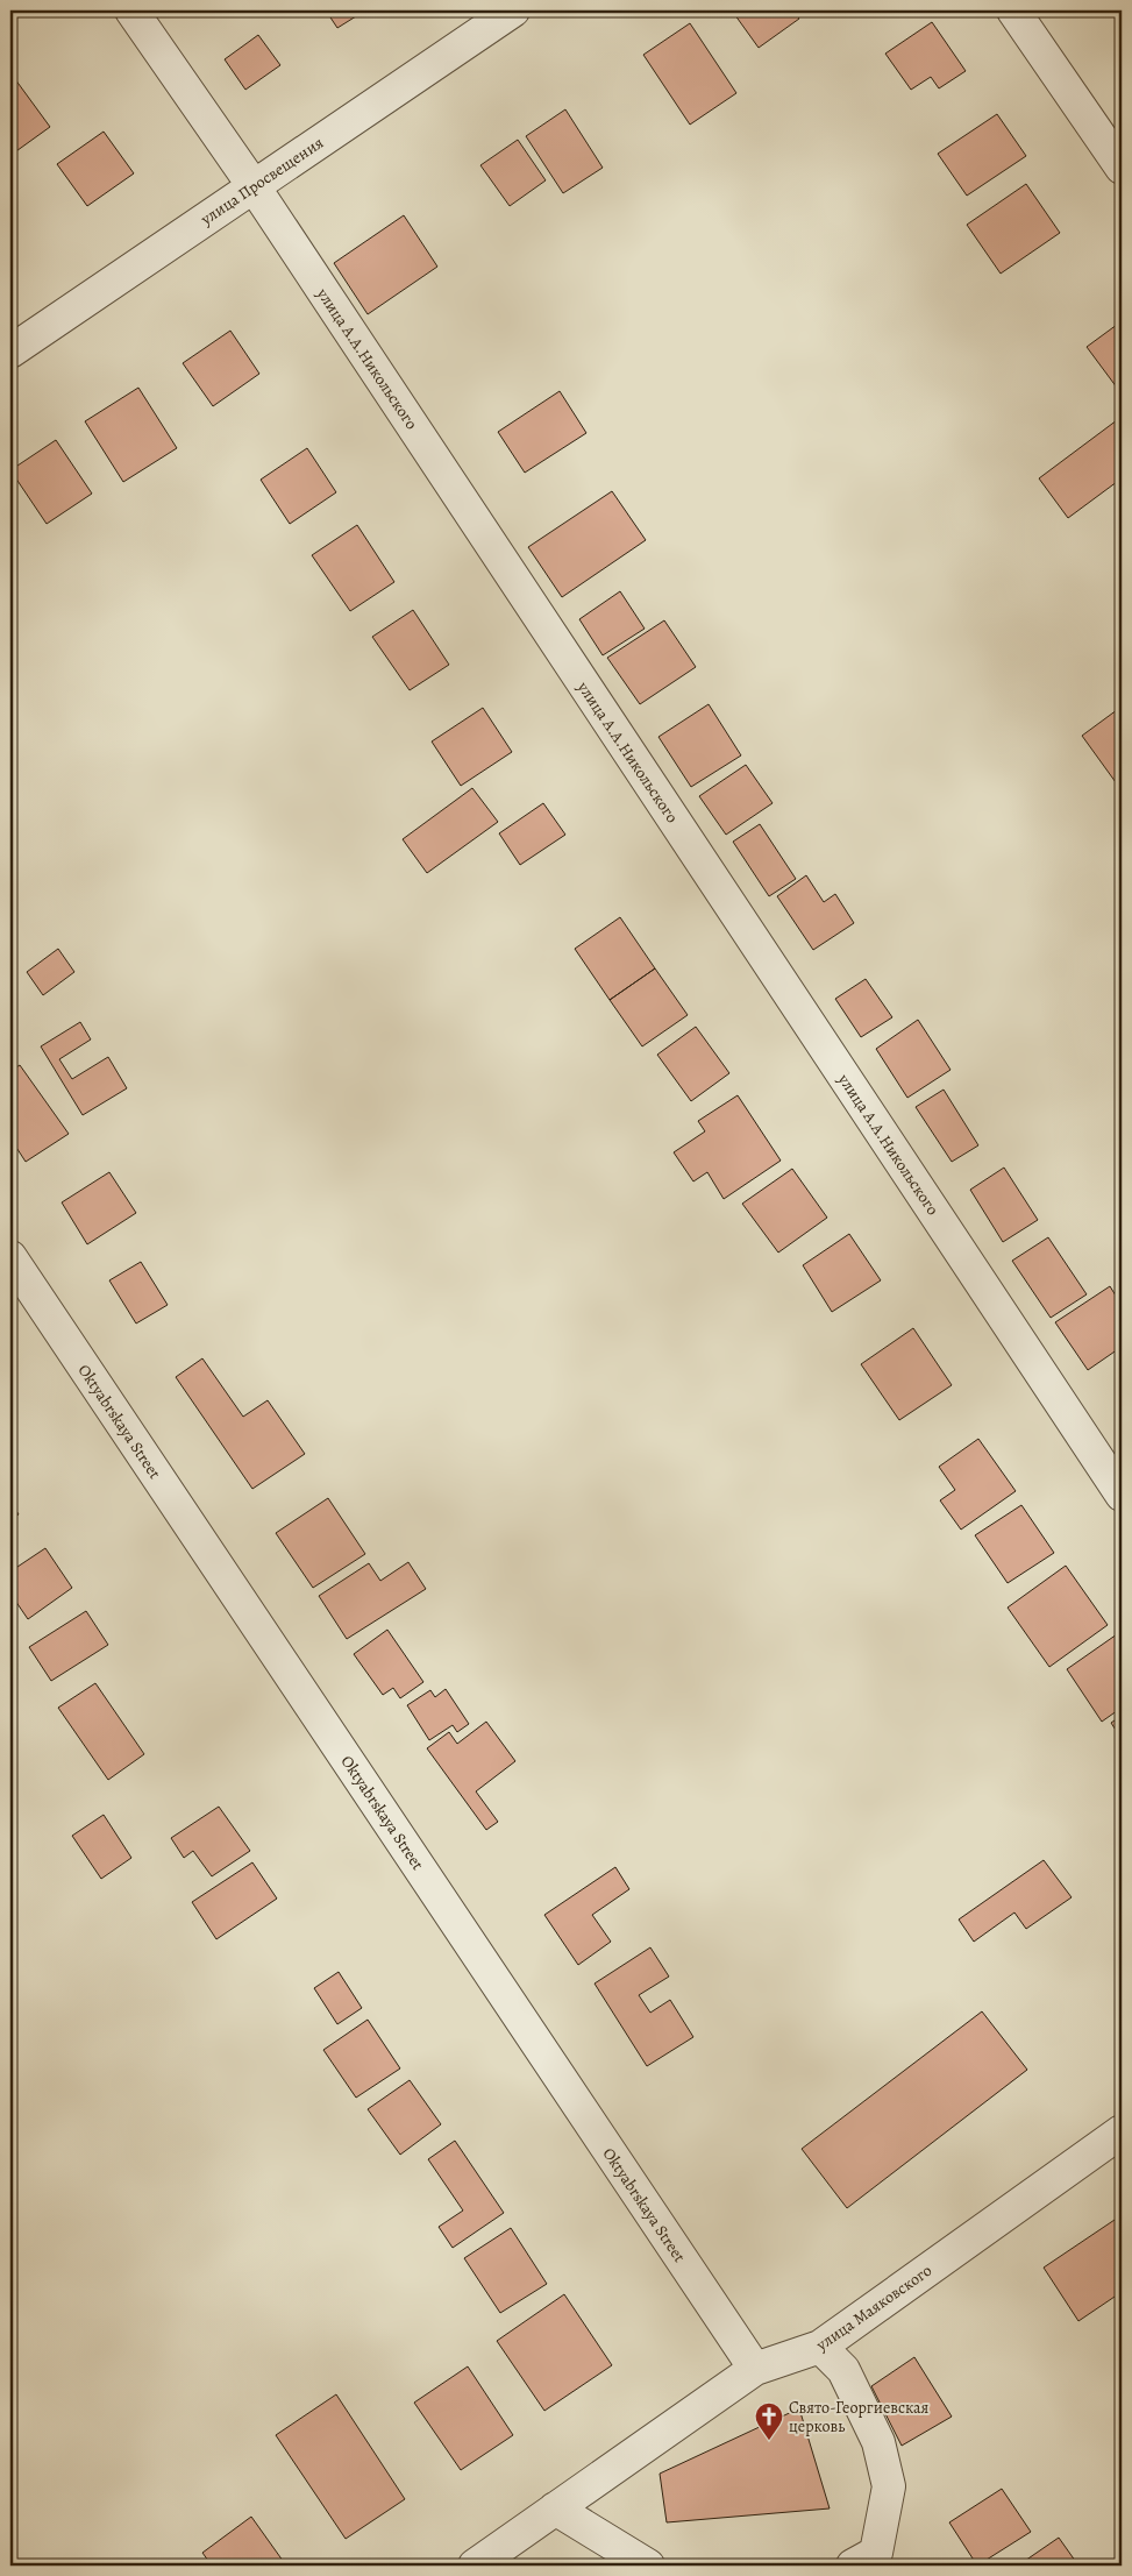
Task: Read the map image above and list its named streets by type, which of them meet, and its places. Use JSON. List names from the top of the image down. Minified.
{"streets":{"street":["улица Просвещения","улица А.А.Никольского","Oktyabrskaya Street","улица Маяковского"]},"crossings":[["улица Просвещения","улица А.А.Никольского"],["Oktyabrskaya Street","улица Маяковского"]],"places":{"church":["Свято-Георгиевская церковь"]}}
